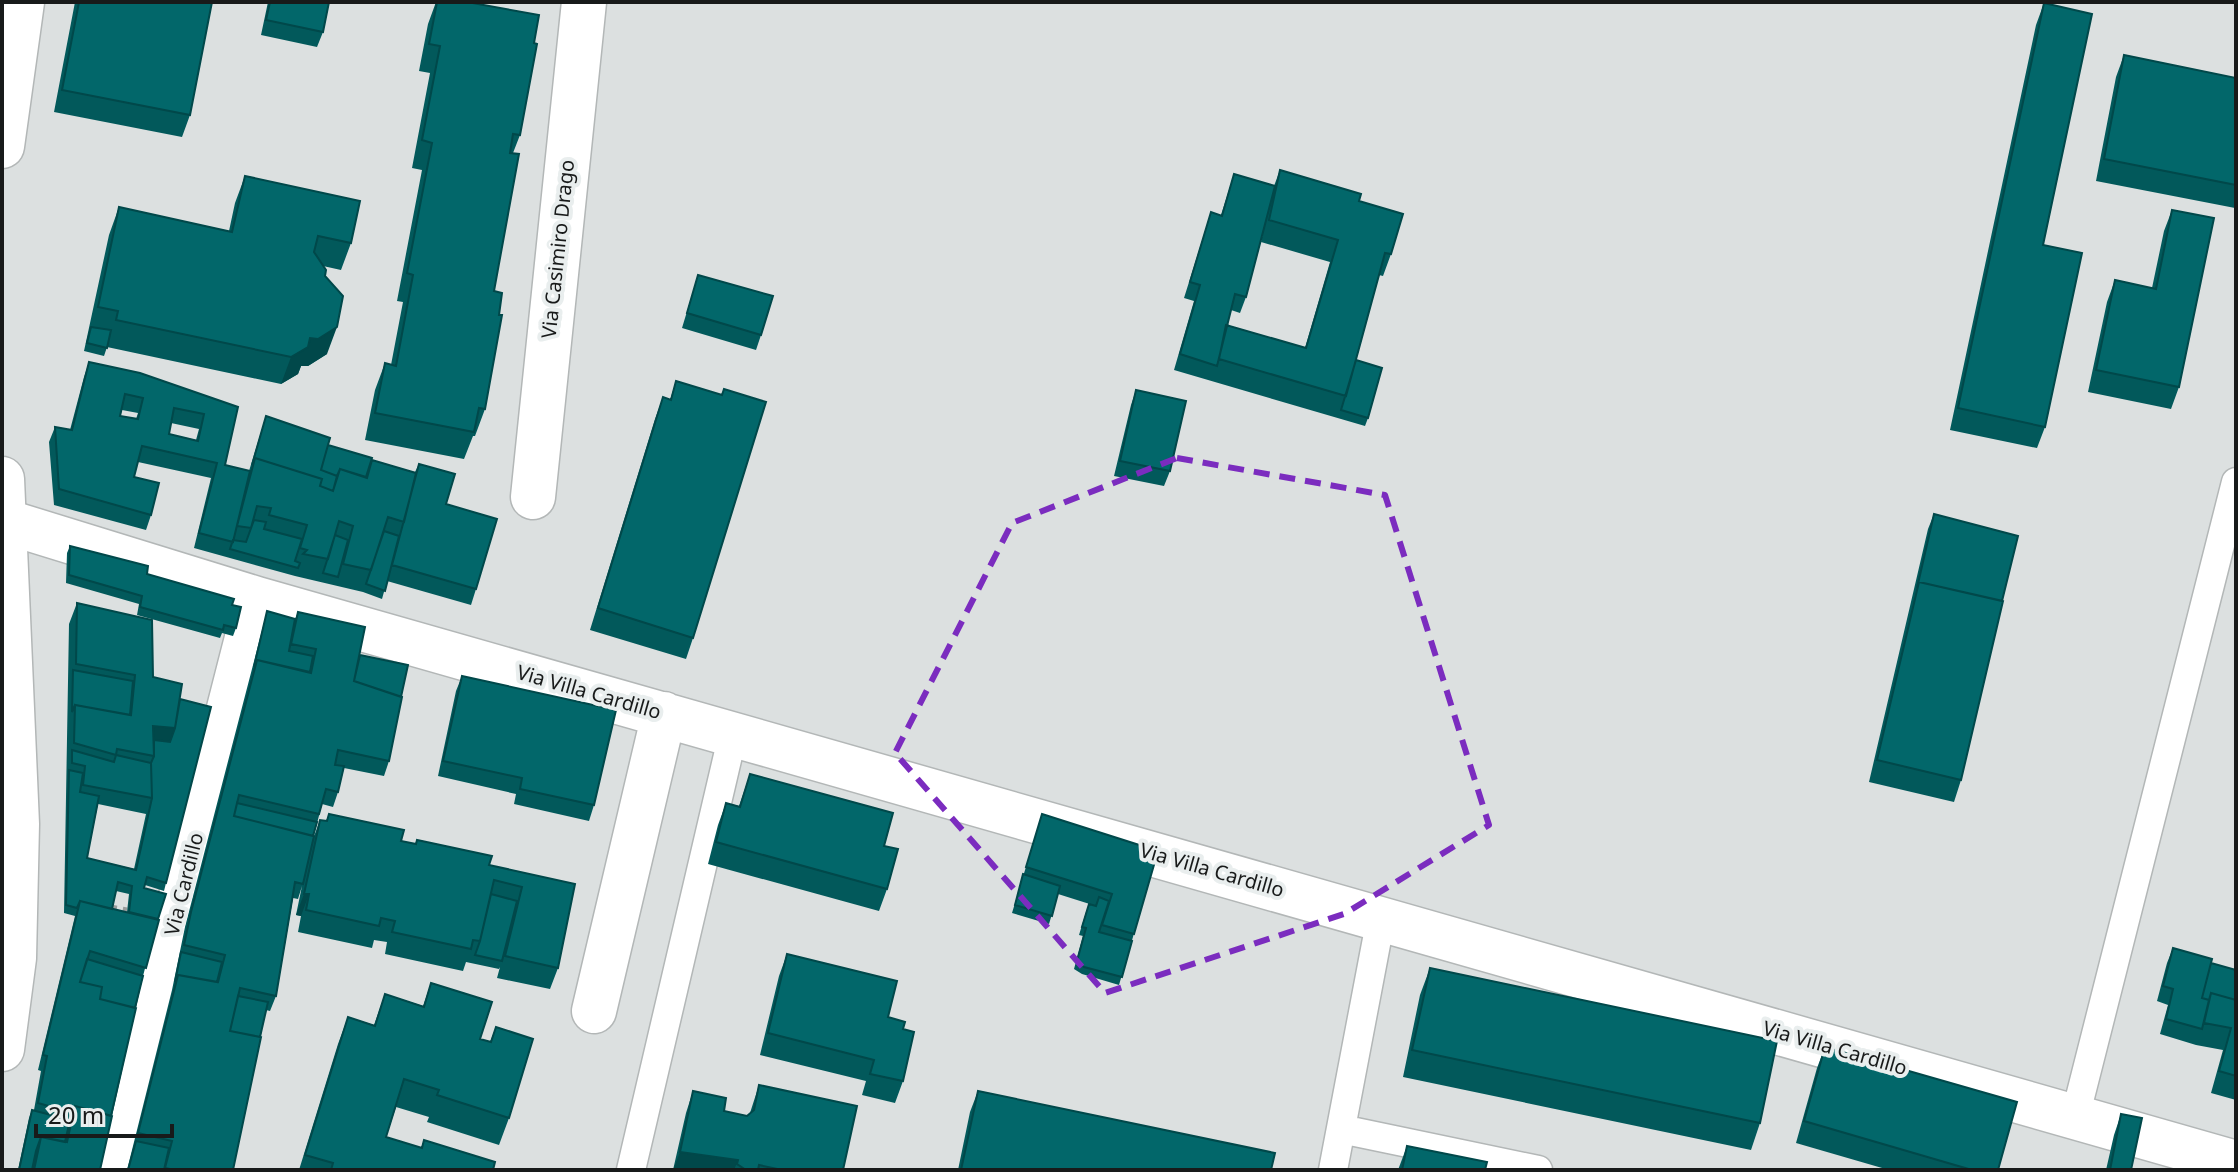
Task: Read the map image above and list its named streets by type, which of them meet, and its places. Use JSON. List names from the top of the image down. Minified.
{"streets":{"street":["Via Casimiro Drago","Via Villa Cardillo","Via Cardillo"]},"crossings":[["Via Villa Cardillo","Via Cardillo"]],"scale_bar":"20 m"}
